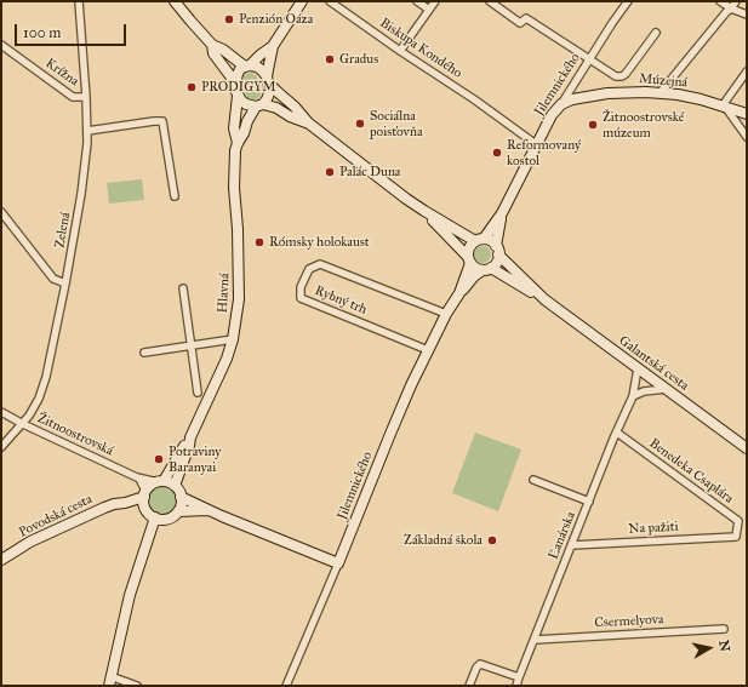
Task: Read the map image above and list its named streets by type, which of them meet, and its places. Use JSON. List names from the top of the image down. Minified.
{"streets":{"main road":["Múzejná","Jilemnického","Hlavná","Galantská cesta","Povodská cesta"],"street":["Biskupa Kondého","Krížna","Zelená","Rybný trh","Žitnoostrovská","Benedeka Csaplára","Na pažiti","Ľanárska","Csermelyova"]},"crossings":[["Biskupa Kondého","Jilemnického"],["Krížna","Zelená"],["Múzejná","Jilemnického"],["Jilemnického","Rybný trh"],["Jilemnického","Galantská cesta"],["Zelená","Žitnoostrovská"],["Hlavná","Žitnoostrovská"],["Hlavná","Povodská cesta"],["Galantská cesta","Ľanárska"],["Žitnoostrovská","Povodská cesta"],["Benedeka Csaplára","Na pažiti"],["Benedeka Csaplára","Ľanárska"],["Na pažiti","Ľanárska"],["Ľanárska","Csermelyova"]],"places":["Penzión Oáza","Gradus","PRODIGYM","Sociálna poisťovňa","Žitnoostrovské múzeum","Reformovaný kostol","Palác Duna","Rómsky holokaust","Potraviny Baranyai","Základná škola"],"scale_bar":"100 m","north":"right"}
